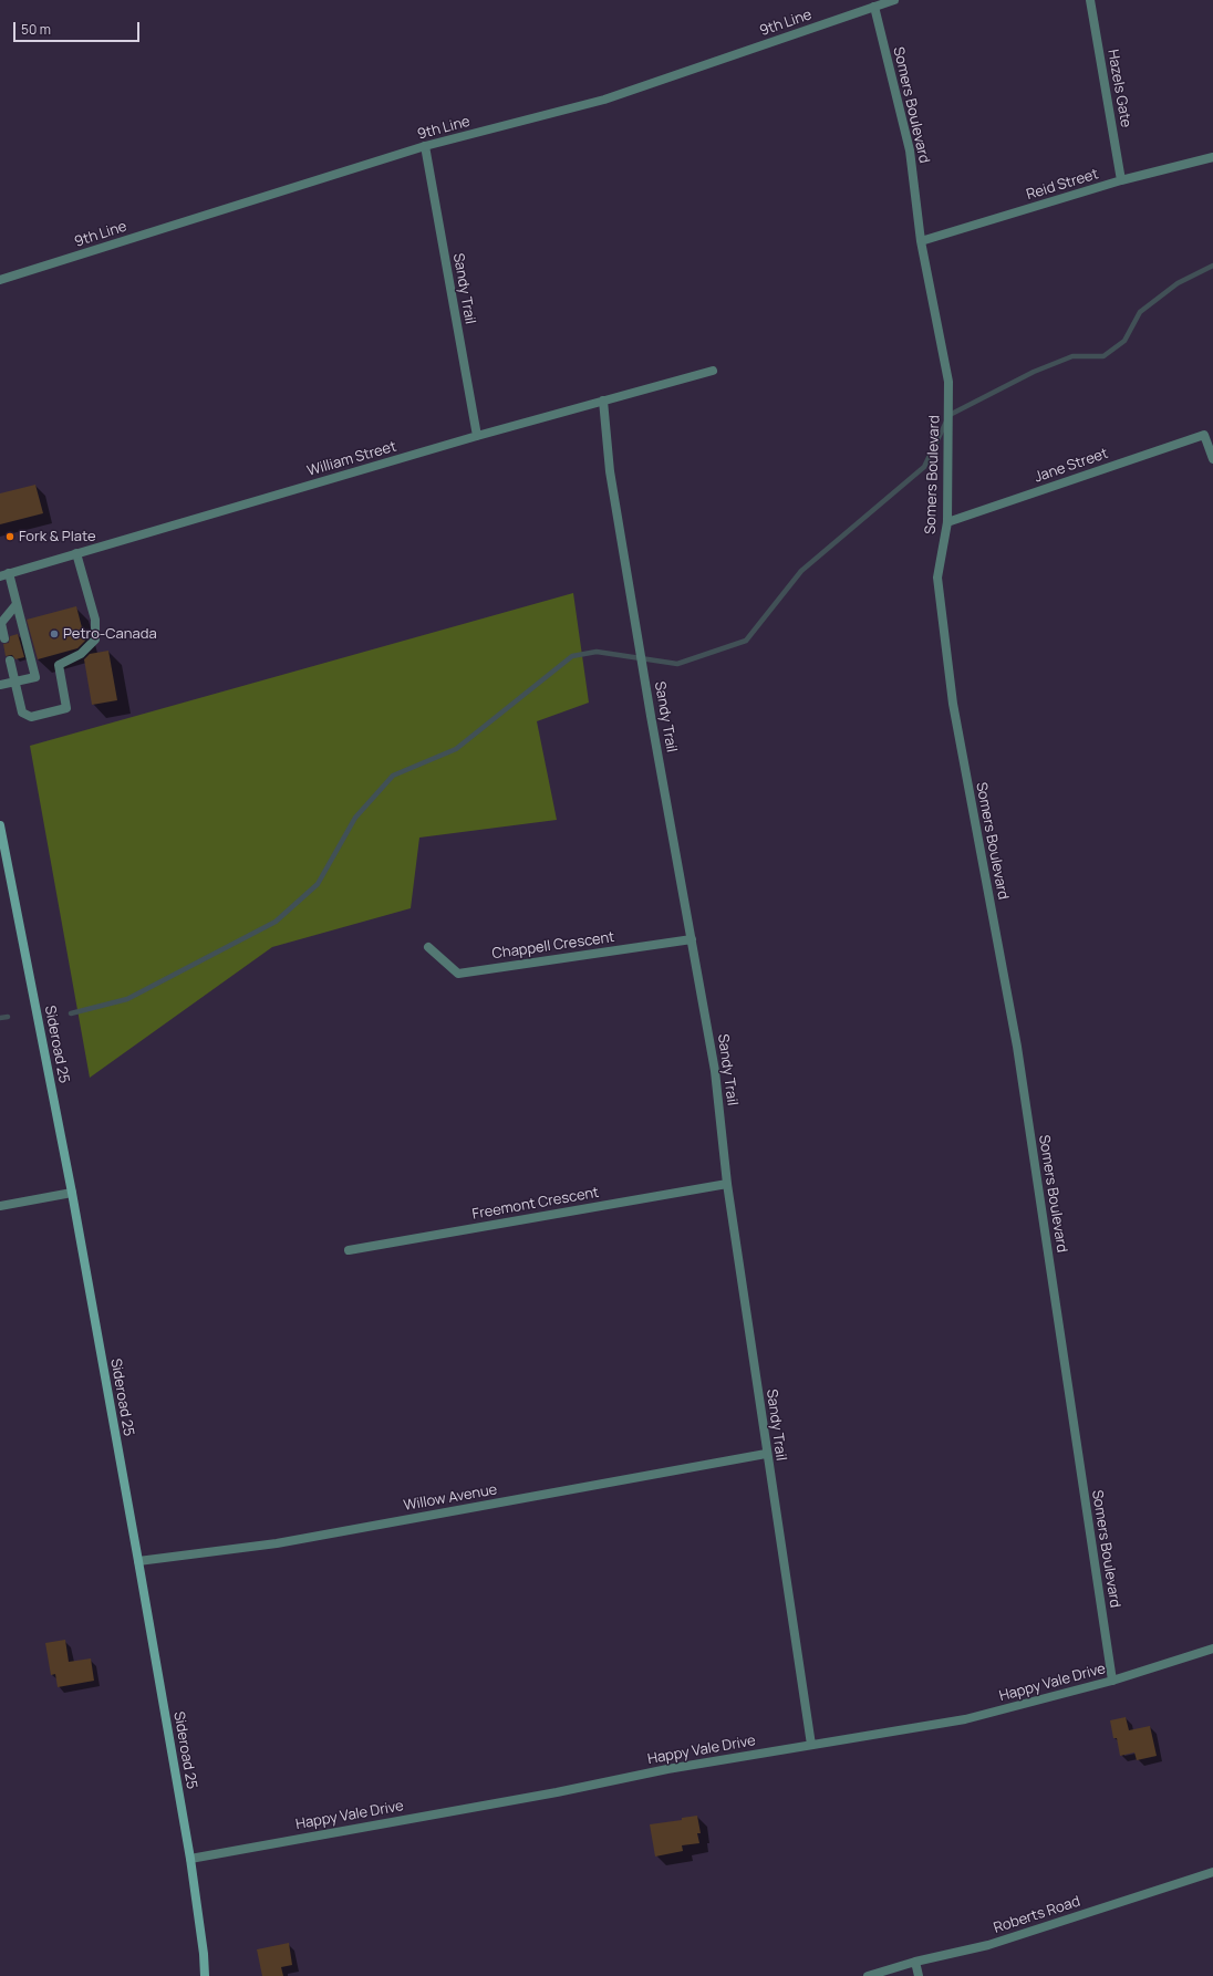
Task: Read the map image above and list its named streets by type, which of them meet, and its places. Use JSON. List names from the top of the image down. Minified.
{"streets":{"main road":["Sideroad 25"],"street":["9th Line","Hazels Gate","Somers Boulevard","Reid Street","Sandy Trail","William Street","Jane Street","Chappell Crescent","Freemont Crescent","Willow Avenue","Happy Vale Drive","Roberts Road"]},"crossings":[["9th Line","Somers Boulevard"],["9th Line","Sandy Trail"],["Hazels Gate","Reid Street"],["Somers Boulevard","Reid Street"],["Somers Boulevard","Jane Street"],["Somers Boulevard","Happy Vale Drive"],["Sandy Trail","William Street"],["Sandy Trail","Chappell Crescent"],["Sandy Trail","Freemont Crescent"],["Sandy Trail","Willow Avenue"],["Sandy Trail","Happy Vale Drive"],["Sideroad 25","Willow Avenue"],["Sideroad 25","Happy Vale Drive"]],"places":["Fork & Plate","Petro-Canada"],"scale_bar":"50 m"}
